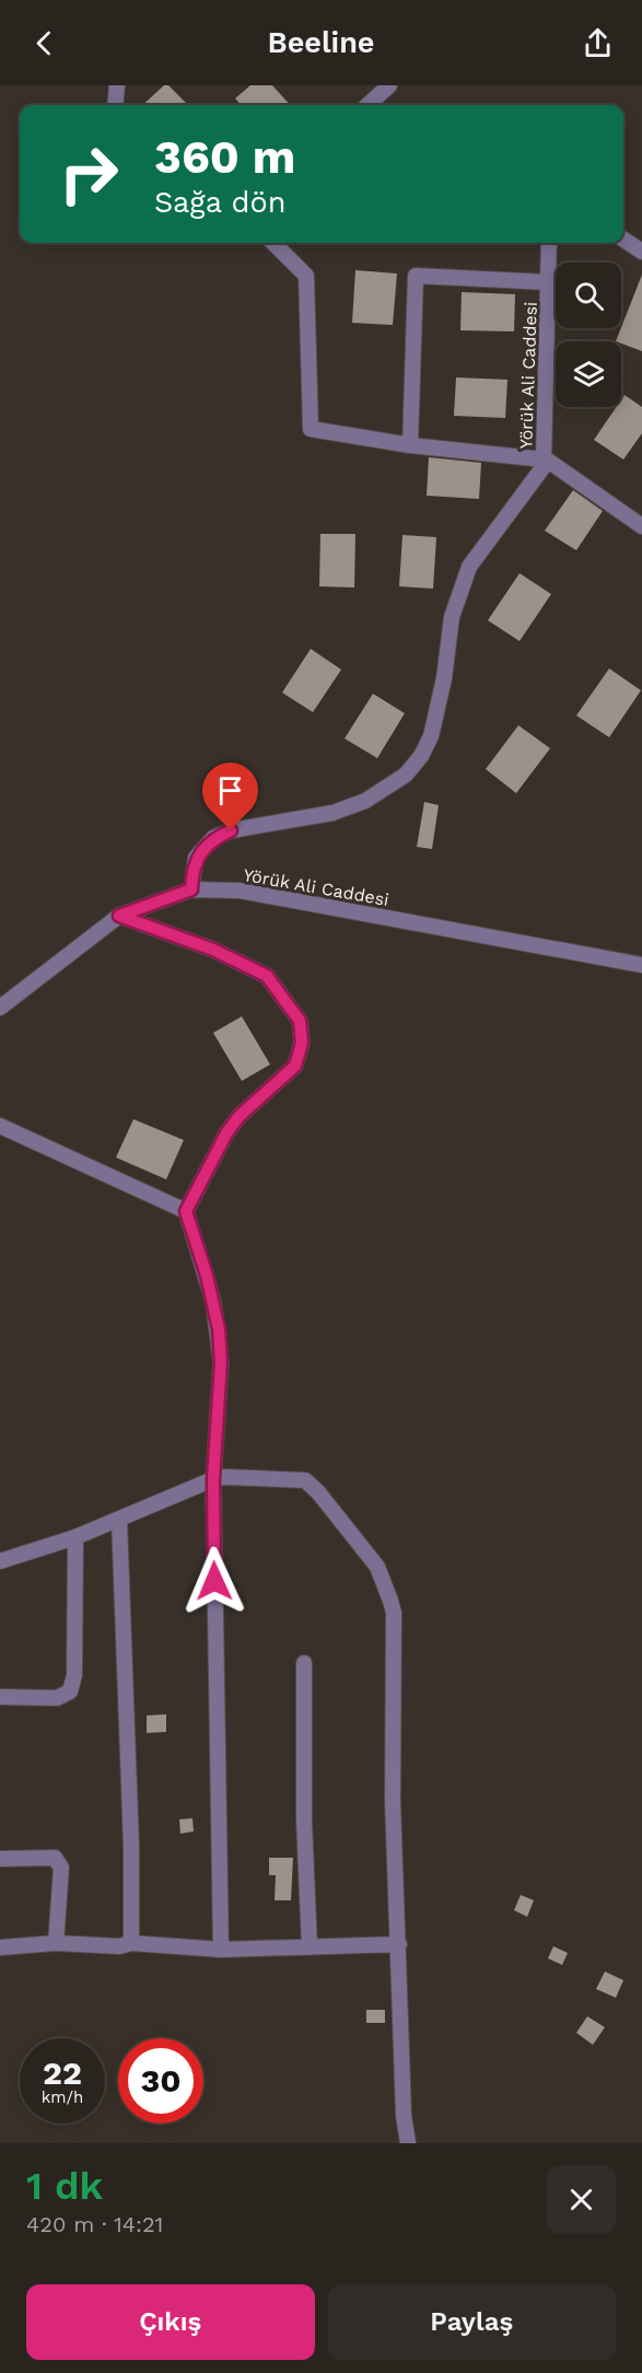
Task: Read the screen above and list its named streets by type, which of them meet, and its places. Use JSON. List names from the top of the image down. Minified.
{"streets":{"street":["Yörük Ali Caddesi"]},"page":{"header":"Beeline","turn":["360 m","Sağa dön"],"speed":"22 km/h","limit":"30","heading":["1 dk","420 m · 14:21"],"buttons":["Çıkış","Paylaş"]}}
